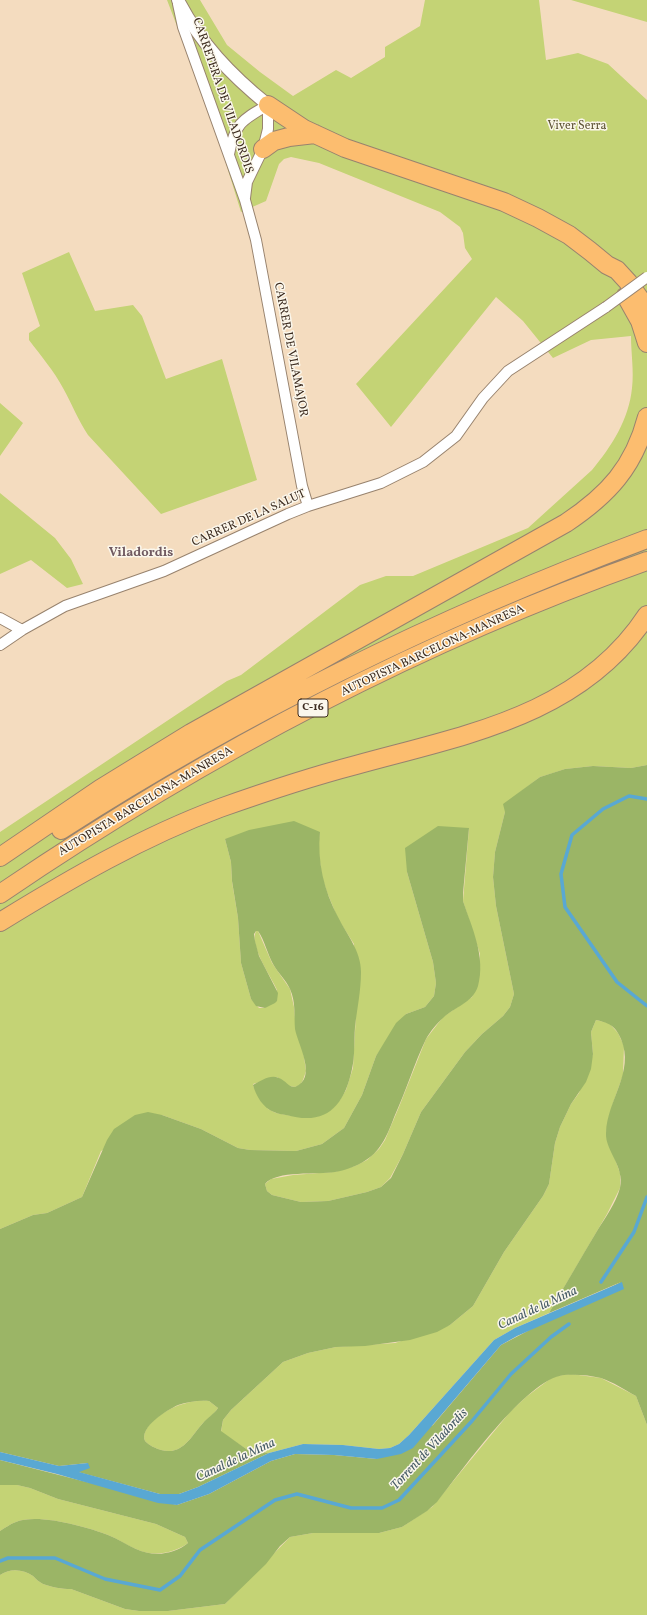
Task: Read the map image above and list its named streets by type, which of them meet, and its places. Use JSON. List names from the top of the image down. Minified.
{"streets":{"highway":["AUTOPISTA BARCELONA-MANRESA","C-16"],"street":["CARRETERA DE VILADORDIS","CARRER DE VILAMAJOR","CARRER DE LA SALUT"]},"crossings":[["CARRETERA DE VILADORDIS","CARRER DE VILAMAJOR"],["CARRER DE VILAMAJOR","CARRER DE LA SALUT"]],"districts":["Viladordis"],"water":["Canal de la Mina","Torrent de Viladordis"],"parks":["Viver Serra"]}
